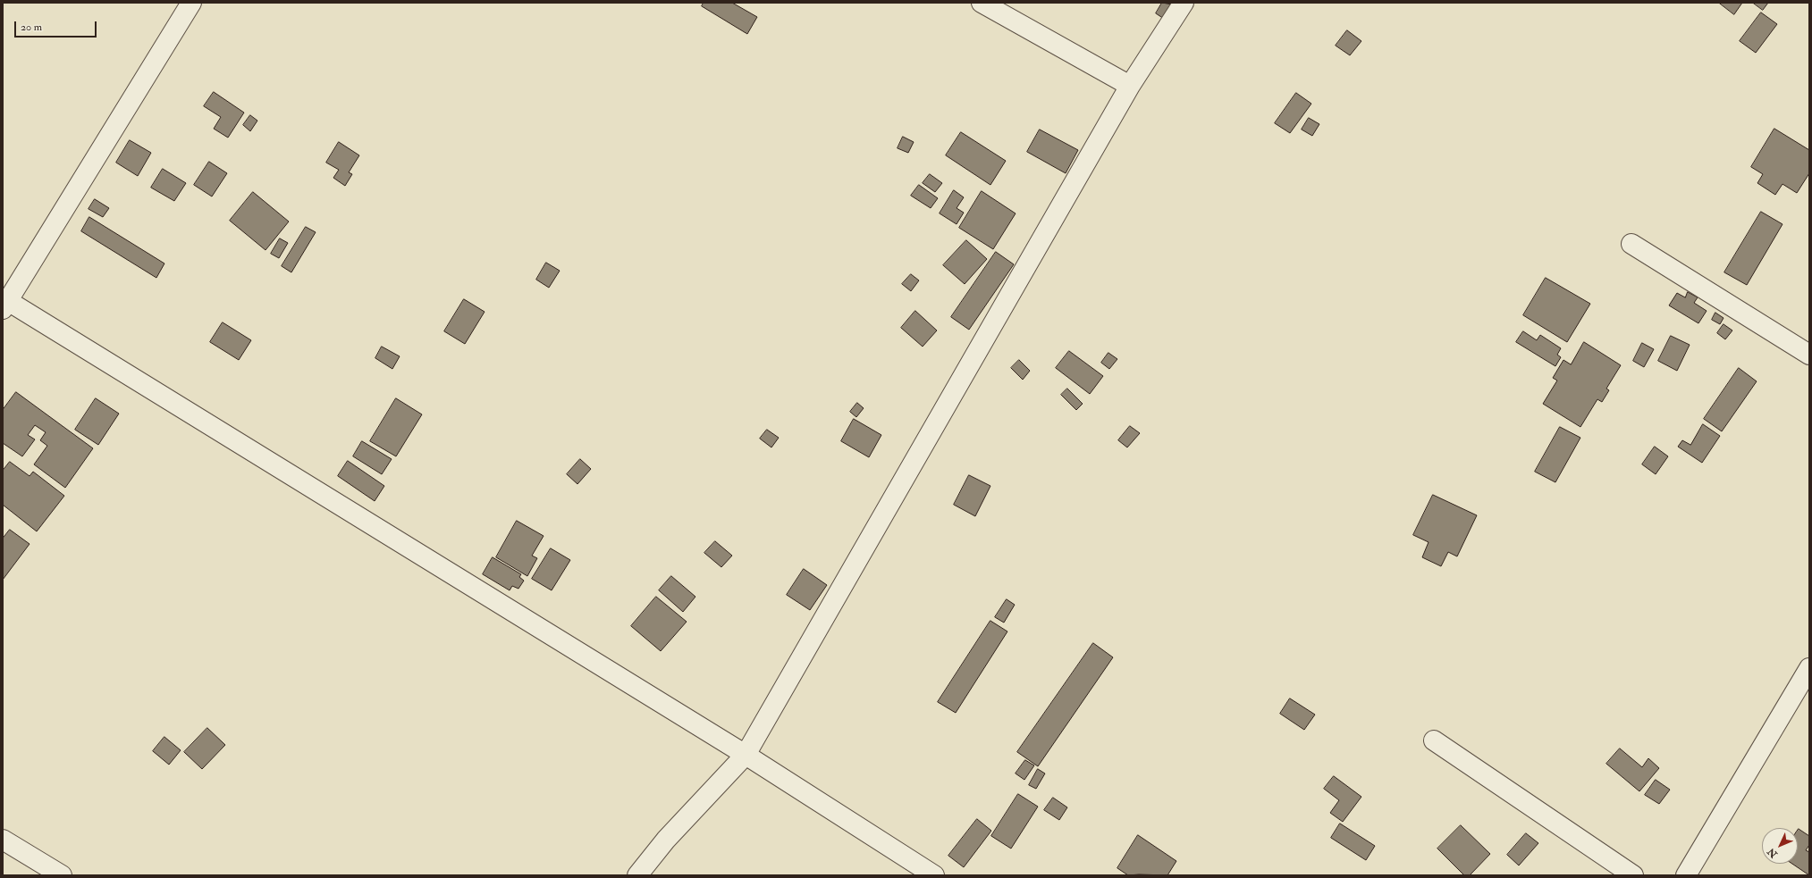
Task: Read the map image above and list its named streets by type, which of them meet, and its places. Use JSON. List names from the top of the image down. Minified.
{"scale_bar":"20 m","north":"bottom left"}
